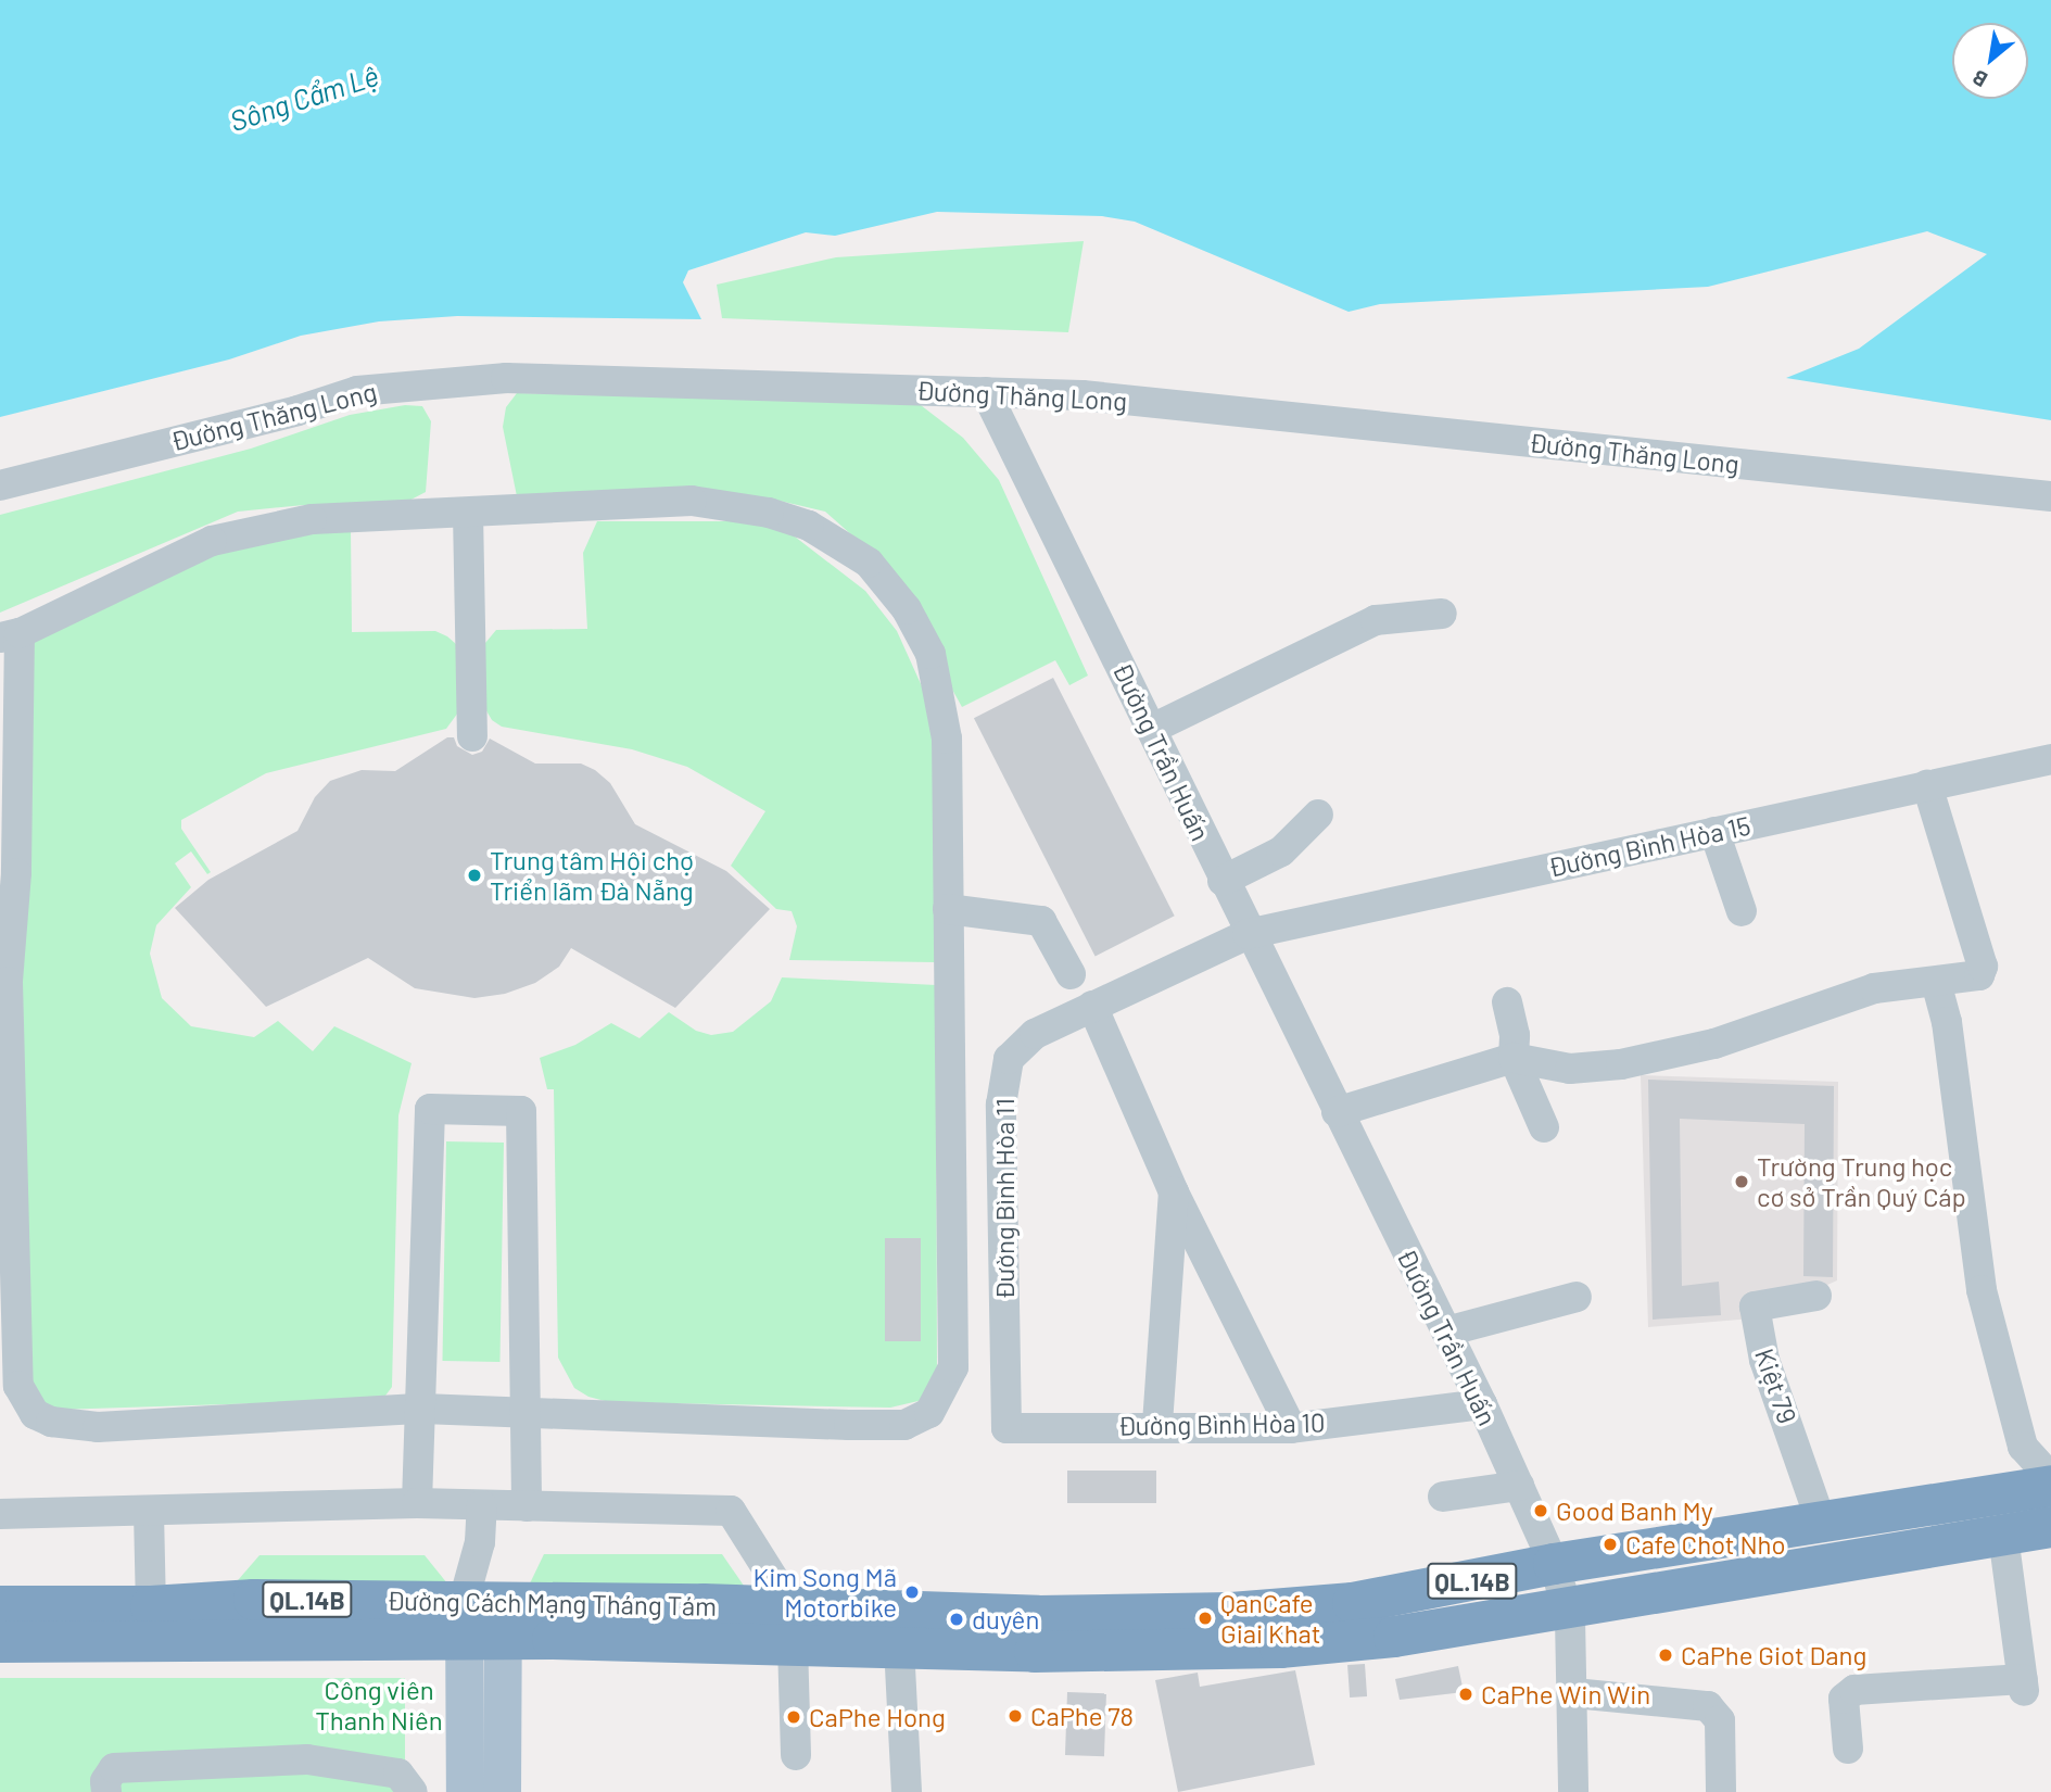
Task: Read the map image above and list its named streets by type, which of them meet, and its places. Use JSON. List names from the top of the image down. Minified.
{"streets":{"highway":["QL.14B","Đường Cách Mạng Tháng Tám"],"street":["Đường Thăng Long","Đường Trần Huấn","Đường Bình Hòa 15","Đường Bình Hòa 11","Kiệt 79","Đường Bình Hòa 10"]},"crossings":[["Đường Thăng Long","Đường Trần Huấn"],["Đường Trần Huấn","Đường Bình Hòa 15"],["Đường Trần Huấn","Đường Bình Hòa 11"],["Đường Trần Huấn","Đường Bình Hòa 10"],["Đường Trần Huấn","Đường Cách Mạng Tháng Tám"],["Đường Bình Hòa 15","Đường Bình Hòa 11"],["Đường Bình Hòa 11","Đường Bình Hòa 10"],["Kiệt 79","Đường Cách Mạng Tháng Tám"]],"water":["Sông Cẩm Lệ"],"parks":["Công viên Thanh Niên"],"places":["Trung tâm Hội chợ Triển lãm Đà Nẵng","Trường Trung học cơ sở Trần Quý Cáp","Good Banh My","Cafe Chot Nho","Kim Song Mã Motorbike","QanCafe Giai Khat","duyên","CaPhe Giot Dang","CaPhe Win Win","CaPhe 78","CaPhe Hong"],"north":"bottom left"}
